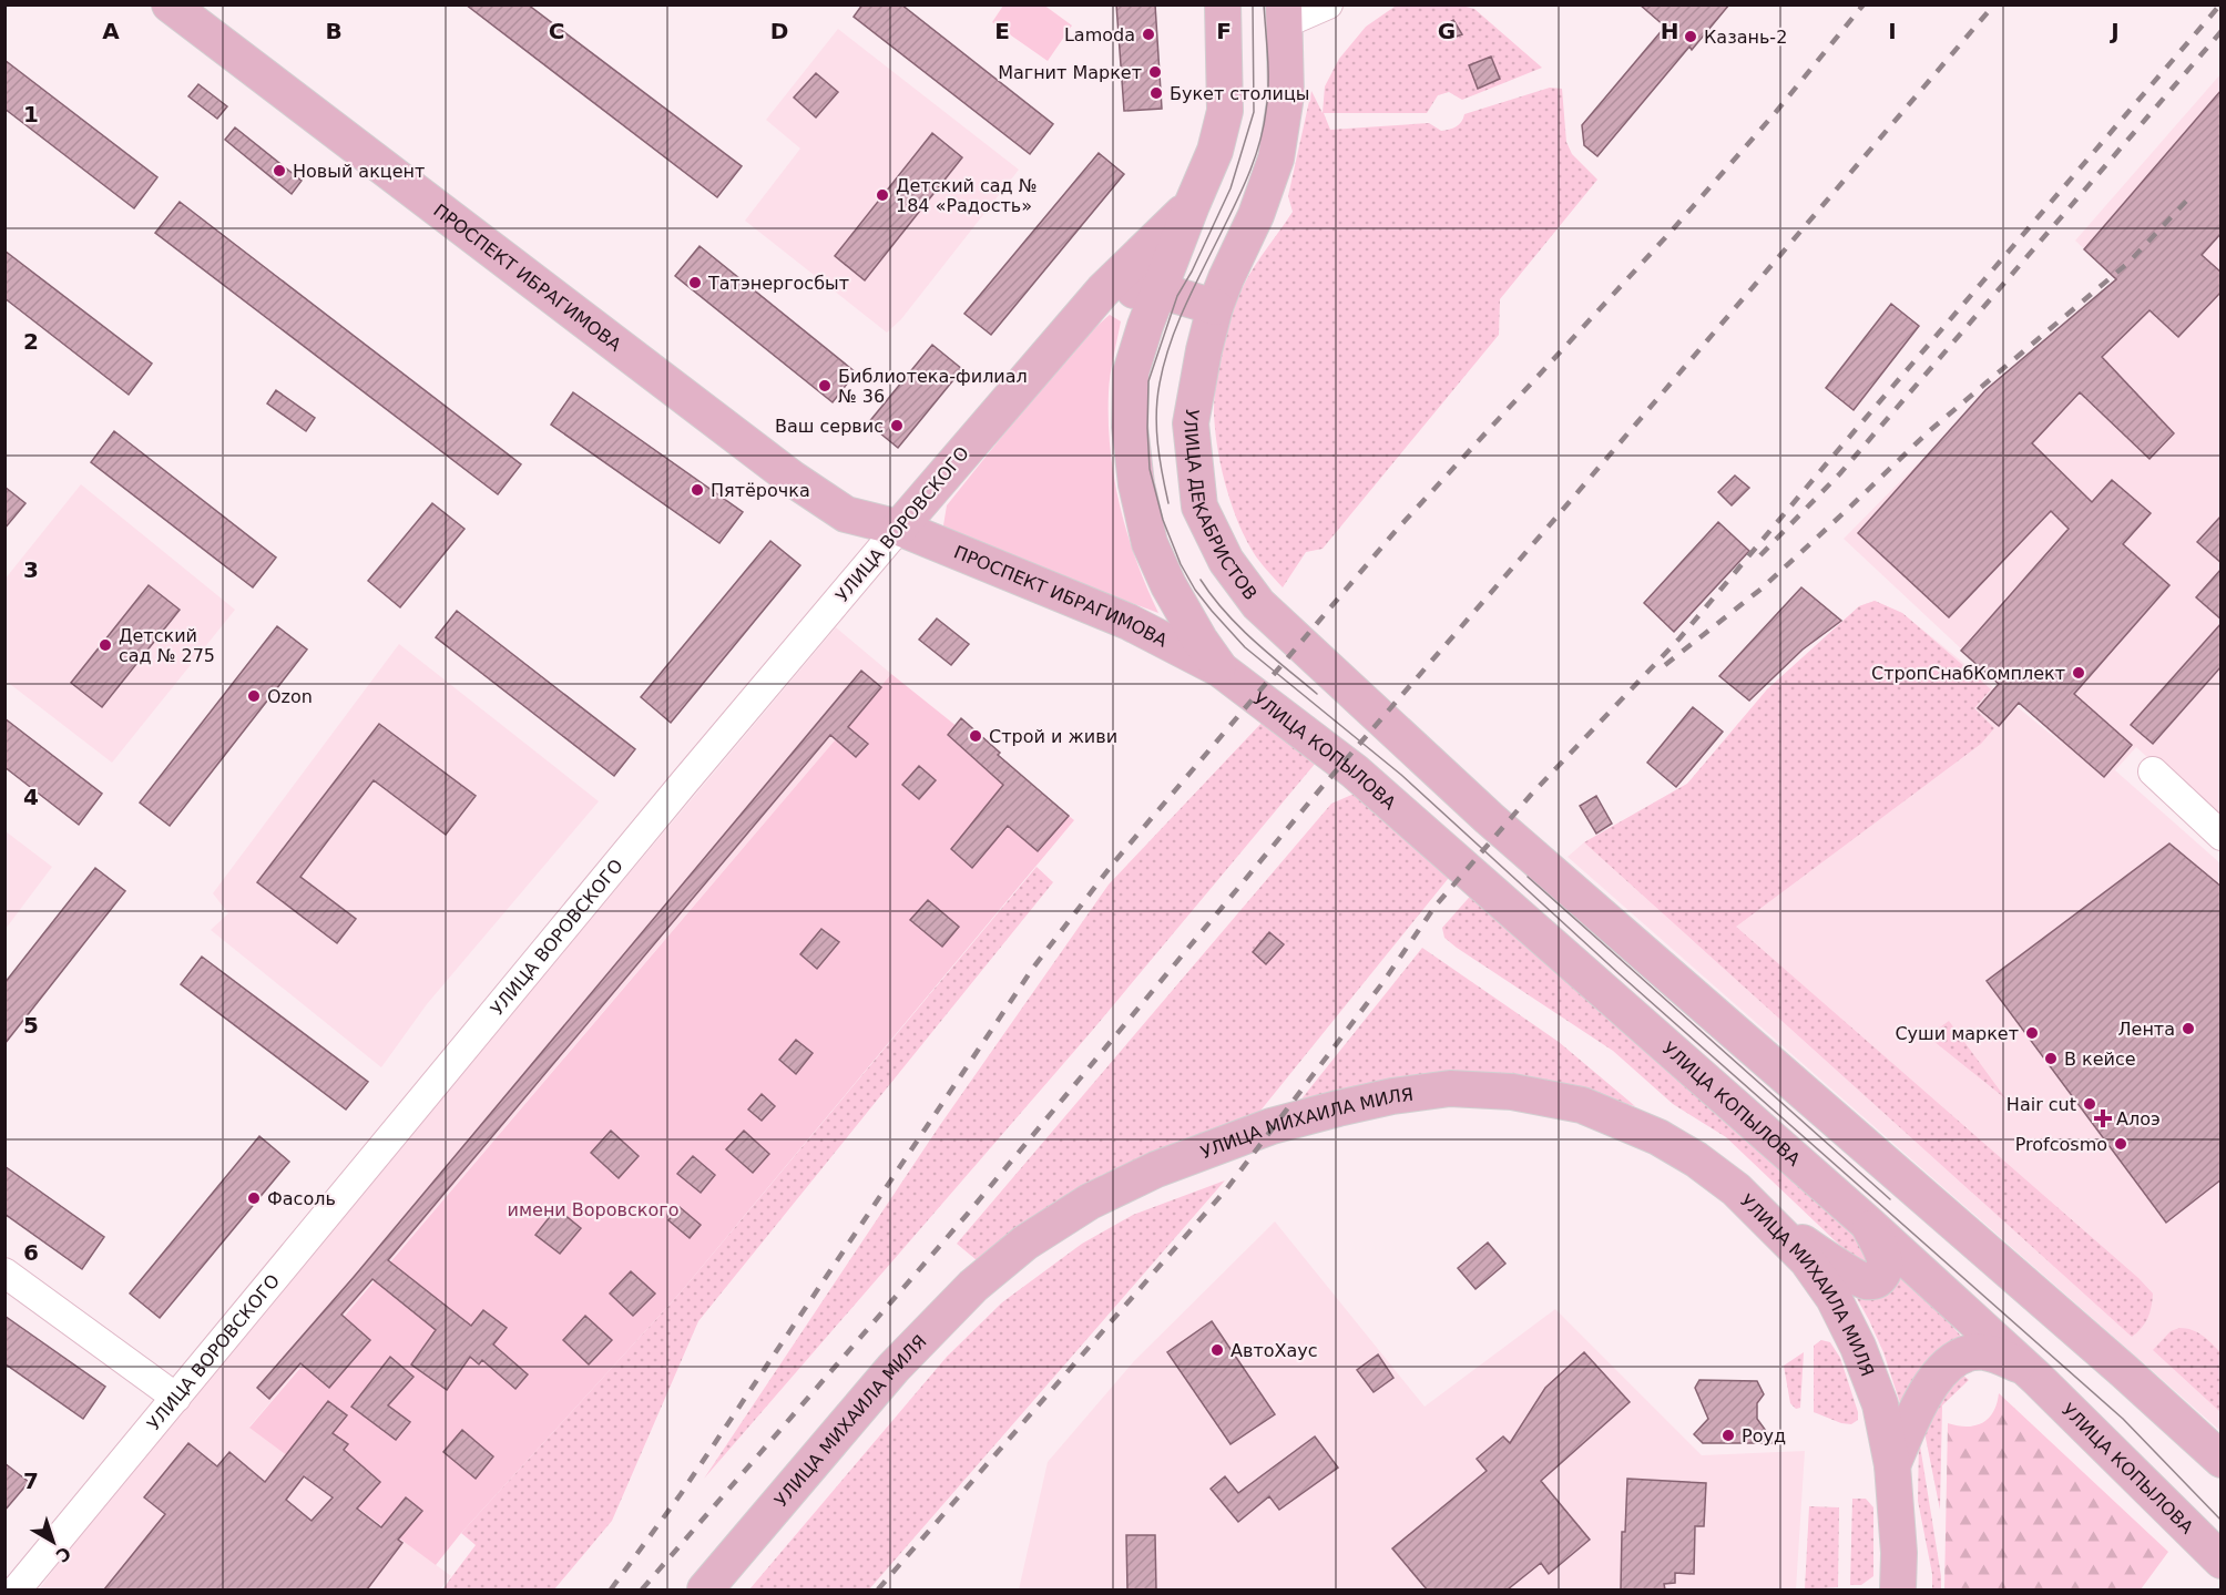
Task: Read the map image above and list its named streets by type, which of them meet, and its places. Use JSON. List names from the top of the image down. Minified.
{"streets":{"main road":["ПРОСПЕКТ ИБРАГИМОВА","УЛИЦА ДЕКАБРИСТОВ","УЛИЦА ВОРОВСКОГО","УЛИЦА КОПЫЛОВА","УЛИЦА МИХАИЛА МИЛЯ"]},"crossings":[["ПРОСПЕКТ ИБРАГИМОВА","УЛИЦА ВОРОВСКОГО"],["ПРОСПЕКТ ИБРАГИМОВА","УЛИЦА КОПЫЛОВА"]],"parks":["имени Воровского"],"places":{"other":["Lamoda","Казань-2","Магнит Маркет","Букет столицы","Новый акцент","Детский сад № 184 «Радость»","Татэнергосбыт","Библиотека-филиал № 36","Ваш сервис","Пятёрочка","Детский сад № 275","СтропСнабКомплект","Ozon","Строй и живи","Лента","Суши маркет","В кейсе","Hair cut","Profcosmo","Фасоль","АвтоХаус","Роуд"],"health":["Алоэ"]},"north":"bottom right","grid":{"columns":["A","B","C","D","E","F","G","H","I","J"],"rows":["1","2","3","4","5","6","7"]}}
